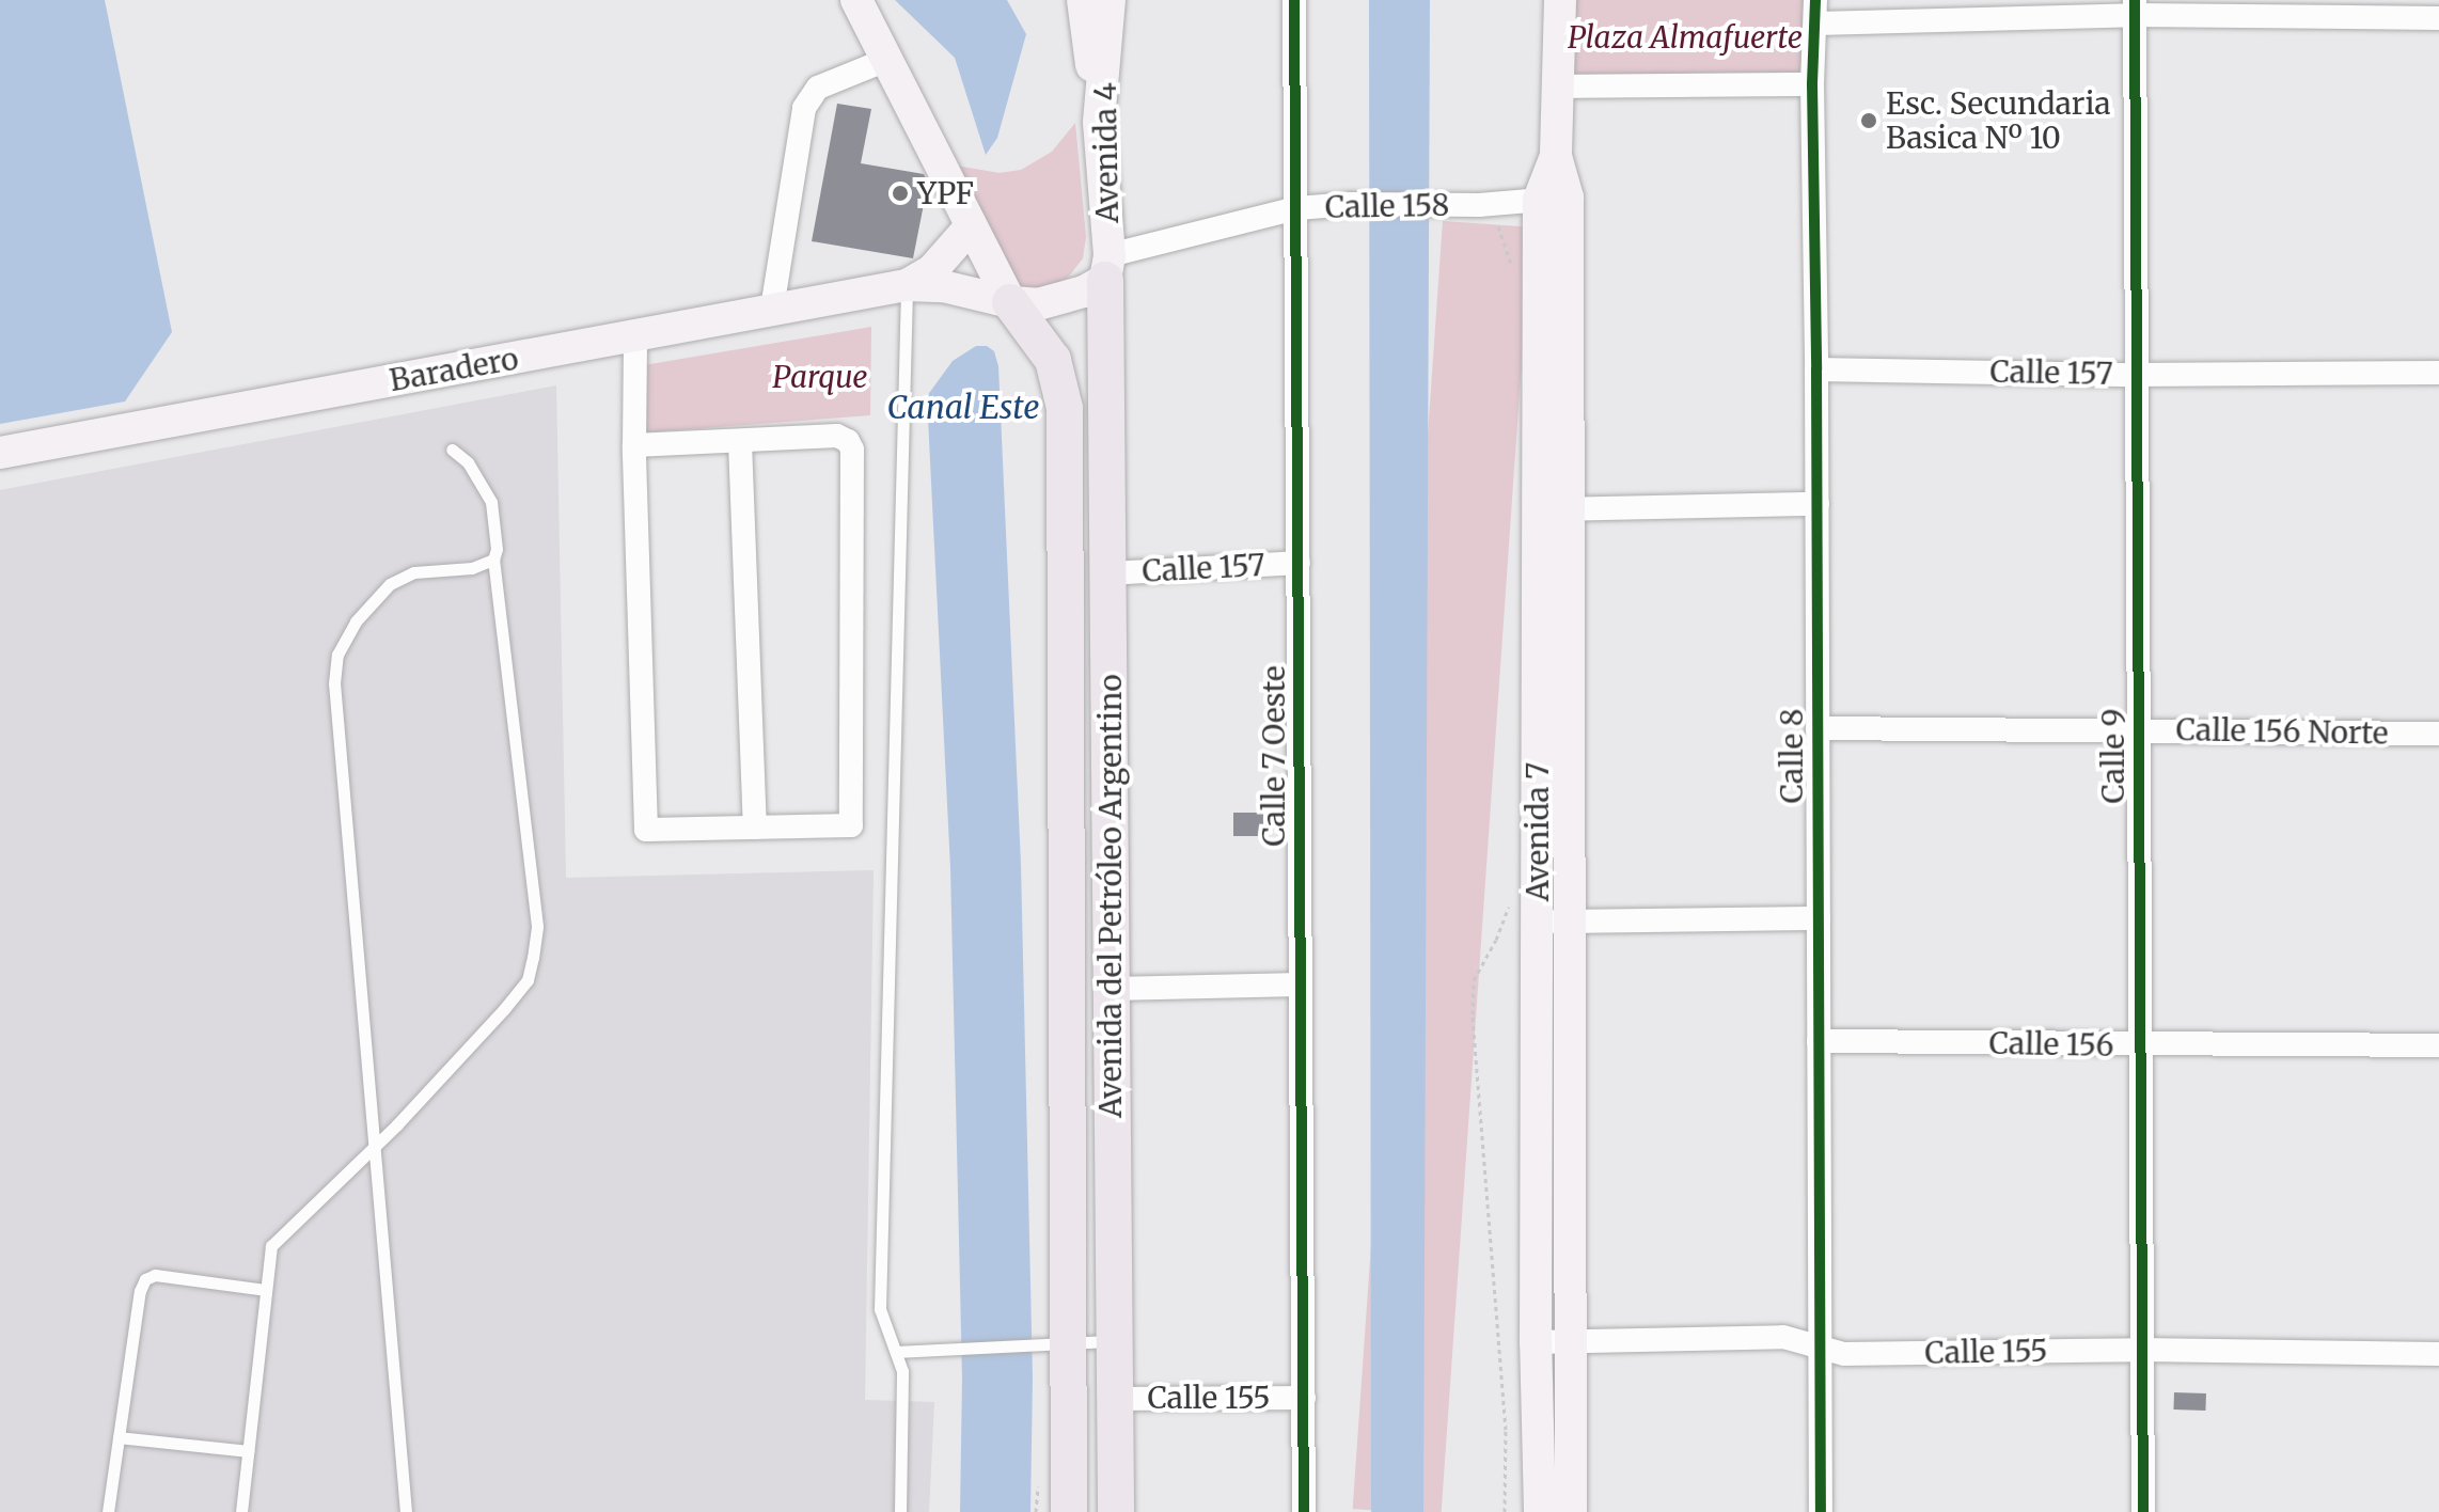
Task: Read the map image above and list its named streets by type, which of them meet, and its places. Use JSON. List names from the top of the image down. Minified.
{"streets":{"main road":["Avenida 4","Baradero","Avenida 7","Avenida del Petróleo Argentino"],"street":["Calle 158","Calle 157","Calle 156 Norte","Calle 7 Oeste","Calle 8","Calle 9","Calle 156","Calle 155"]},"crossings":[["Avenida 4","Calle 158"],["Avenida 4","Baradero"],["Avenida 4","Avenida del Petróleo Argentino"],["Calle 158","Baradero"],["Calle 158","Calle 7 Oeste"],["Calle 158","Avenida 7"],["Calle 158","Avenida del Petróleo Argentino"],["Baradero","Avenida del Petróleo Argentino"],["Calle 157","Calle 7 Oeste"],["Calle 157","Calle 8"],["Calle 157","Calle 9"],["Calle 157","Avenida del Petróleo Argentino"],["Calle 156 Norte","Calle 8"],["Calle 156 Norte","Calle 9"],["Calle 7 Oeste","Calle 155"],["Calle 8","Calle 156"],["Calle 8","Calle 155"],["Calle 9","Calle 156"],["Calle 9","Calle 155"],["Avenida 7","Calle 155"],["Avenida del Petróleo Argentino","Calle 155"]],"water":["Canal Este"],"parks":["Plaza Almafuerte","Parque"],"places":["Esc. Secundaria Basica Nº 10","YPF"]}
